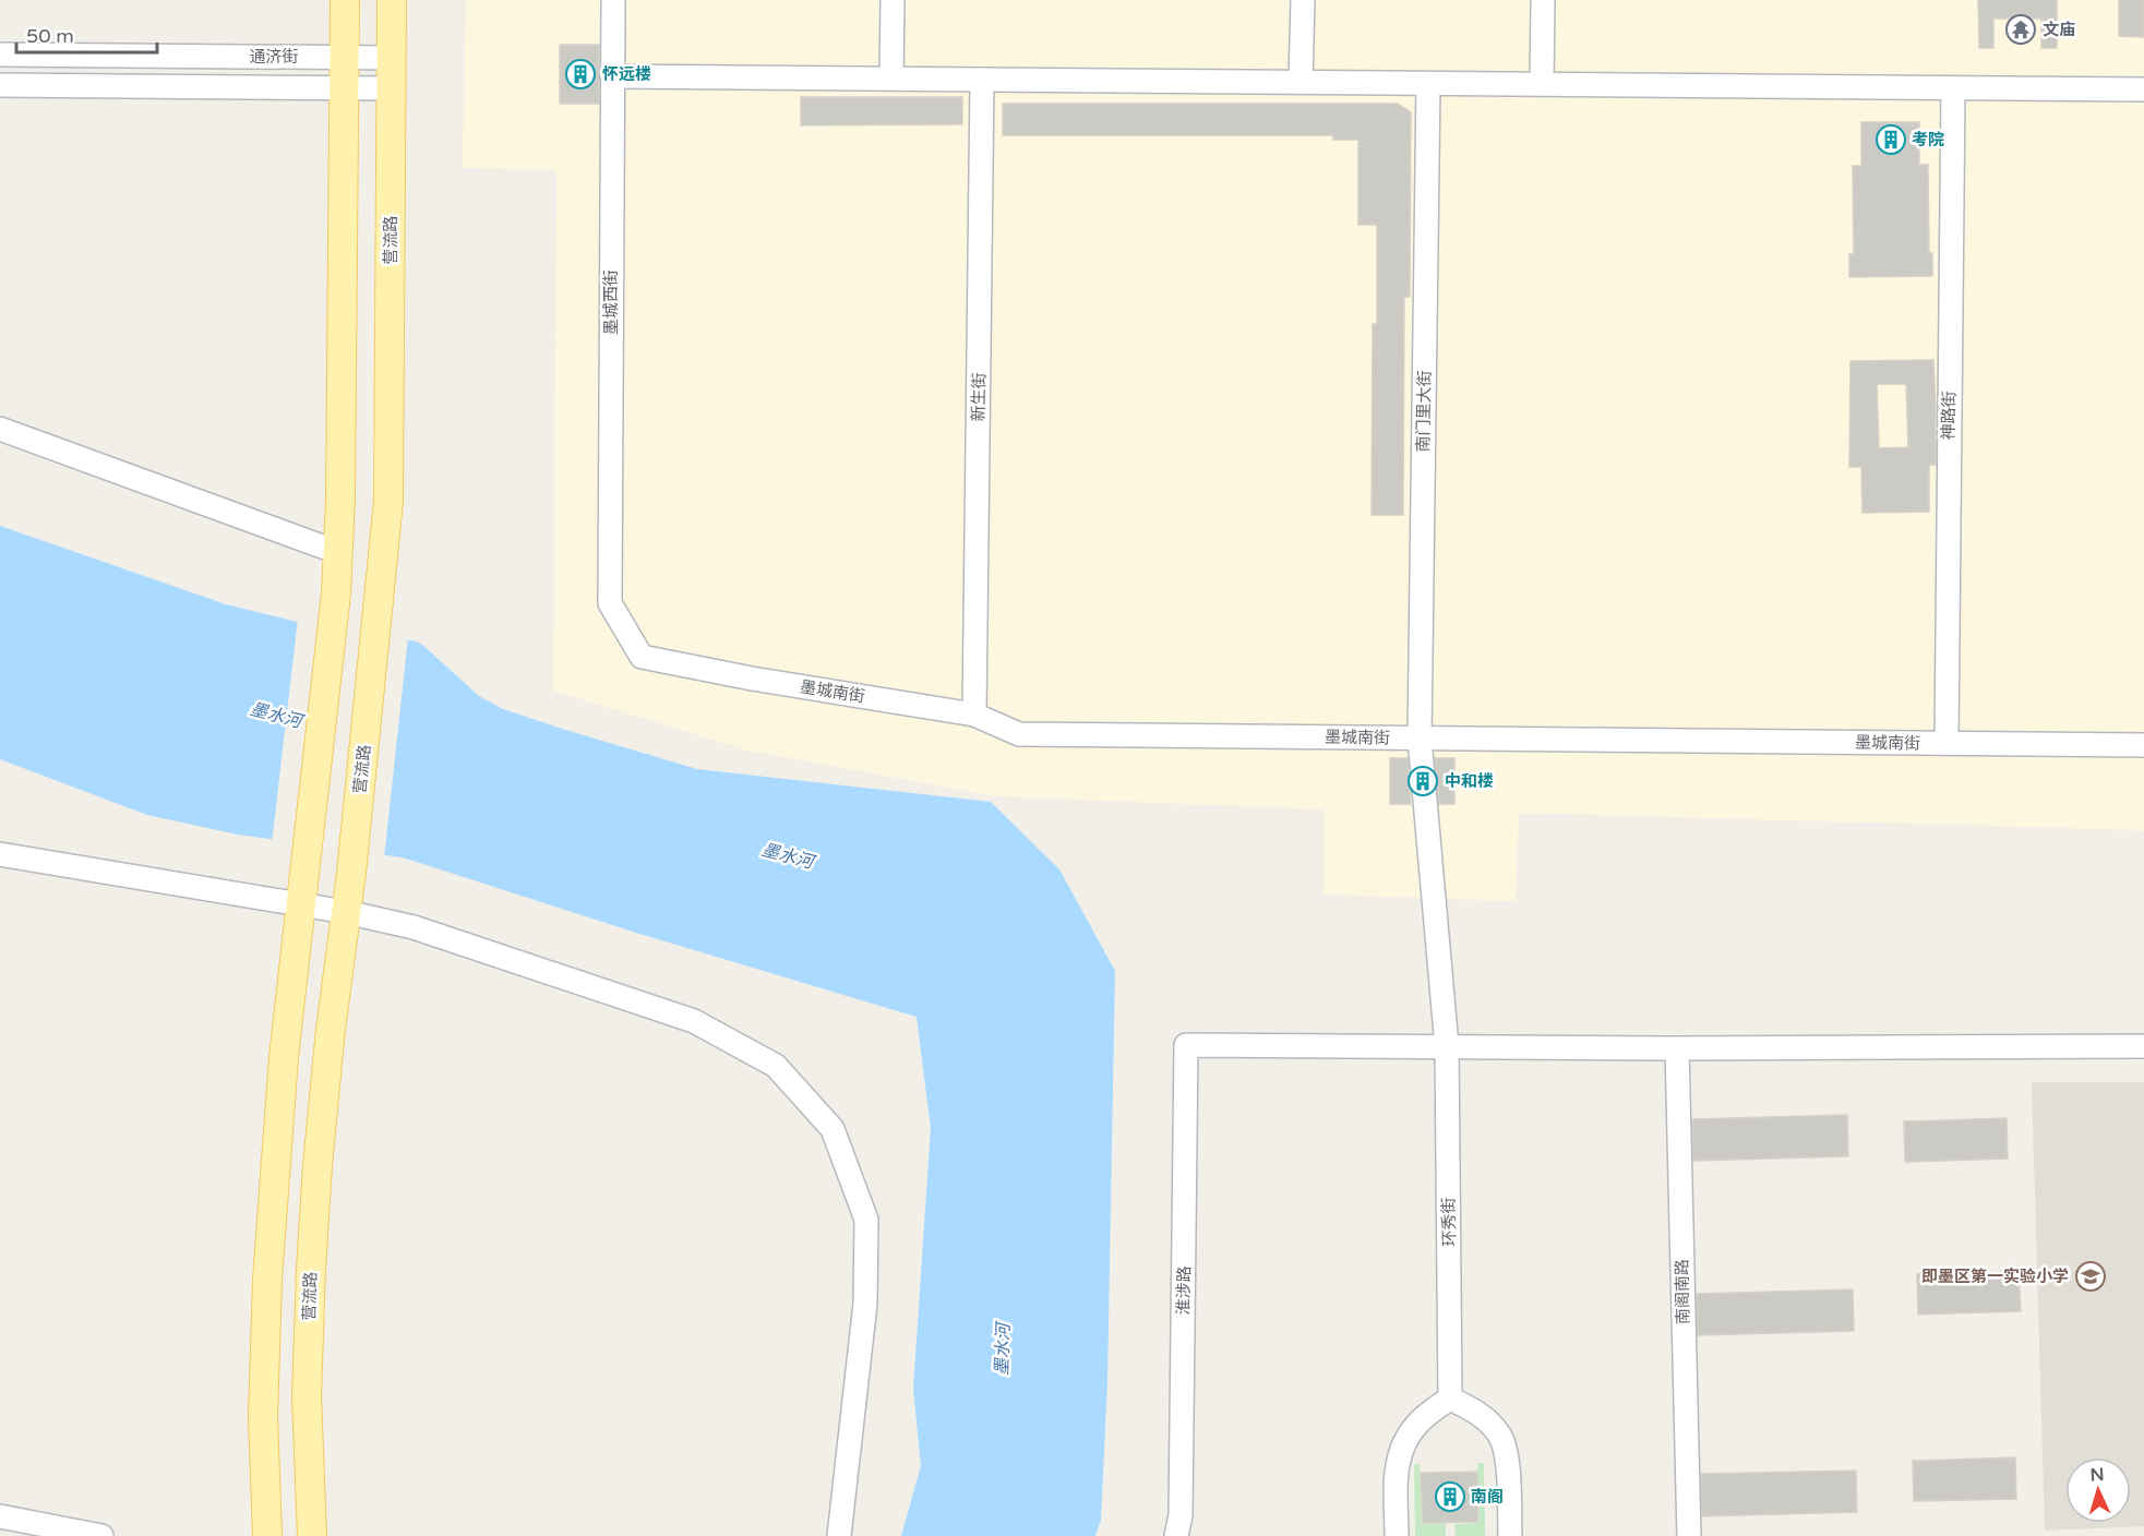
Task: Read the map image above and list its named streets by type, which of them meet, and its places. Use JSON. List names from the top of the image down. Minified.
{"streets":{"main road":["营流路"],"street":["通济街","墨城西街","新生街","南门里大街","神路街","墨城南街","环秀街","淮涉路","南阁南路"]},"crossings":[["通济街","营流路"],["墨城西街","墨城南街"],["新生街","墨城南街"],["南门里大街","墨城南街"],["南门里大街","环秀街"],["南门里大街","淮涉路"],["神路街","墨城南街"],["环秀街","淮涉路"]],"water":["墨水河"],"places":{"temple":["文庙"],"building":["怀远楼","考院","中和楼","南阁"],"school or university":["即墨区第一实验小学"]},"scale_bar":"50 m","north":"top"}
